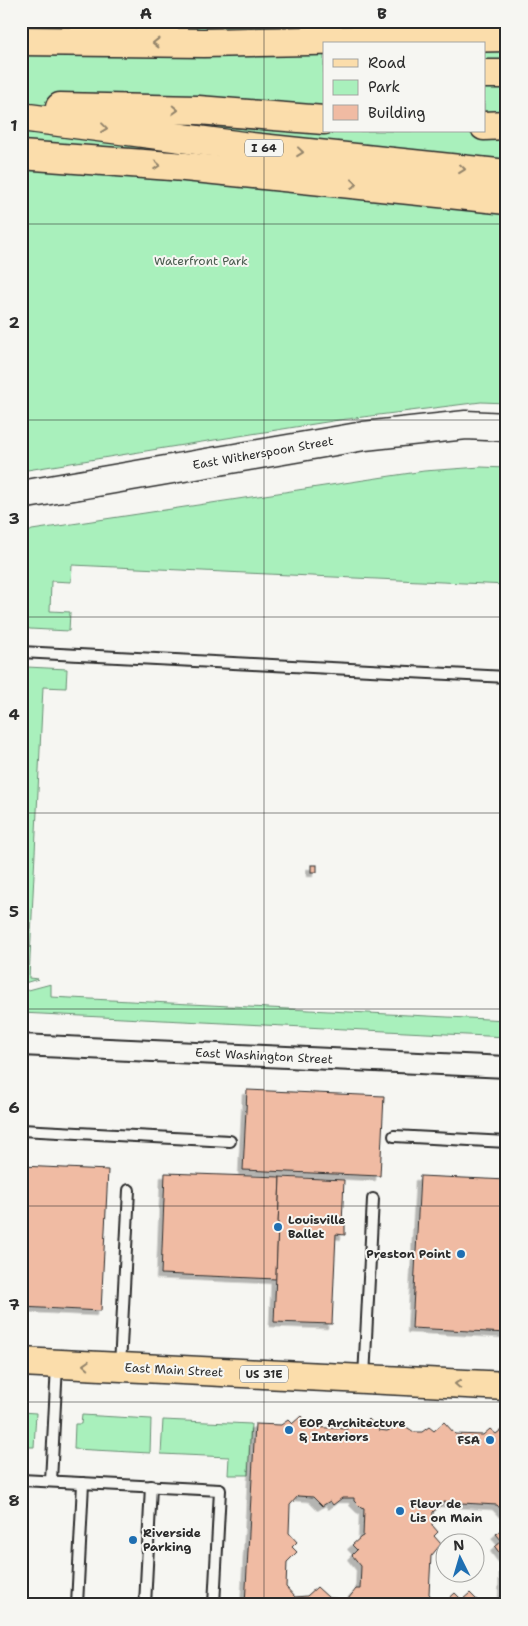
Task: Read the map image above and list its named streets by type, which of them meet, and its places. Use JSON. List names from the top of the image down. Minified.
{"streets":{"main road":["I 64","East Main Street","US 31E"],"street":["East Witherspoon Street","East Washington Street"]},"one_way":["East Main Street"],"parks":["Waterfront Park"],"places":["Louisville Ballet","Preston Point","EOP Architecture & Interiors","FSA","Fleur de Lis on Main","Riverside Parking"],"legend":["Road","Park","Building"],"north":"top","grid":{"columns":["A","B"],"rows":["1","2","3","4","5","6","7","8"]}}
